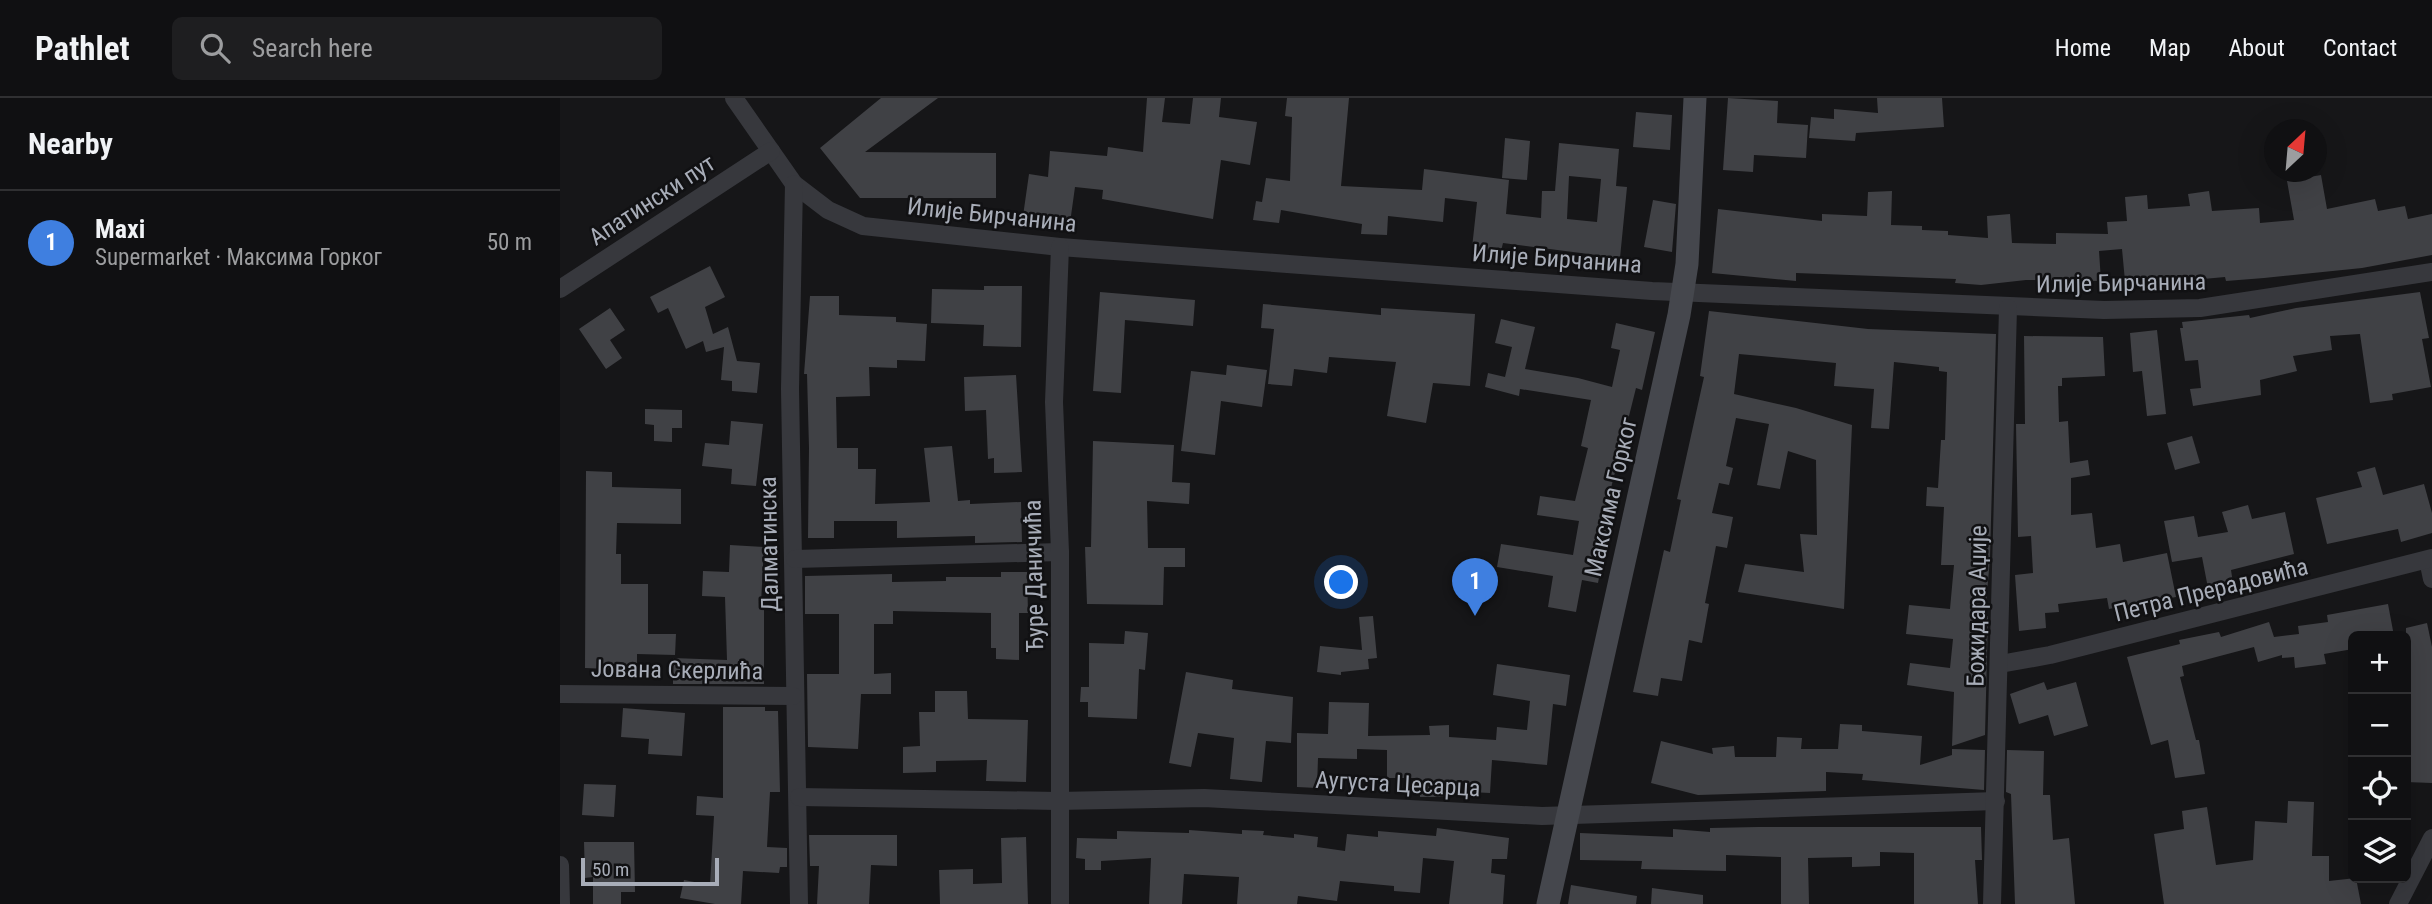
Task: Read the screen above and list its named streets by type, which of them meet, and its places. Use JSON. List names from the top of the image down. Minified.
{"streets":{"street":["Апатински пут","Илије Бирчанина","Максима Горког","Далматинска","Ђуре Даничића","Петра Прерадовића","Божидара Аџије","Јована Скерлића","Аугуста Цесарца"]},"crossings":[["Апатински пут","Илије Бирчанина"],["Илије Бирчанина","Максима Горког"],["Илије Бирчанина","Далматинска"],["Илије Бирчанина","Ђуре Даничића"],["Илије Бирчанина","Божидара Аџије"],["Максима Горког","Аугуста Цесарца"],["Далматинска","Јована Скерлића"],["Далматинска","Аугуста Цесарца"],["Ђуре Даничића","Аугуста Цесарца"],["Петра Прерадовића","Божидара Аџије"],["Божидара Аџије","Аугуста Цесарца"]],"scale_bar":"50 m","north":"top right","page":{"header":"Pathlet","search":"Search here","nav":["Home","Map","About","Contact"],"heading":"Nearby","list":[{"mark":"1","name":"Maxi","note":"Supermarket · Максима Горког","value":"50 m"}],"pins":"1","map_buttons":["+","−"],"scale":"50 m"}}
